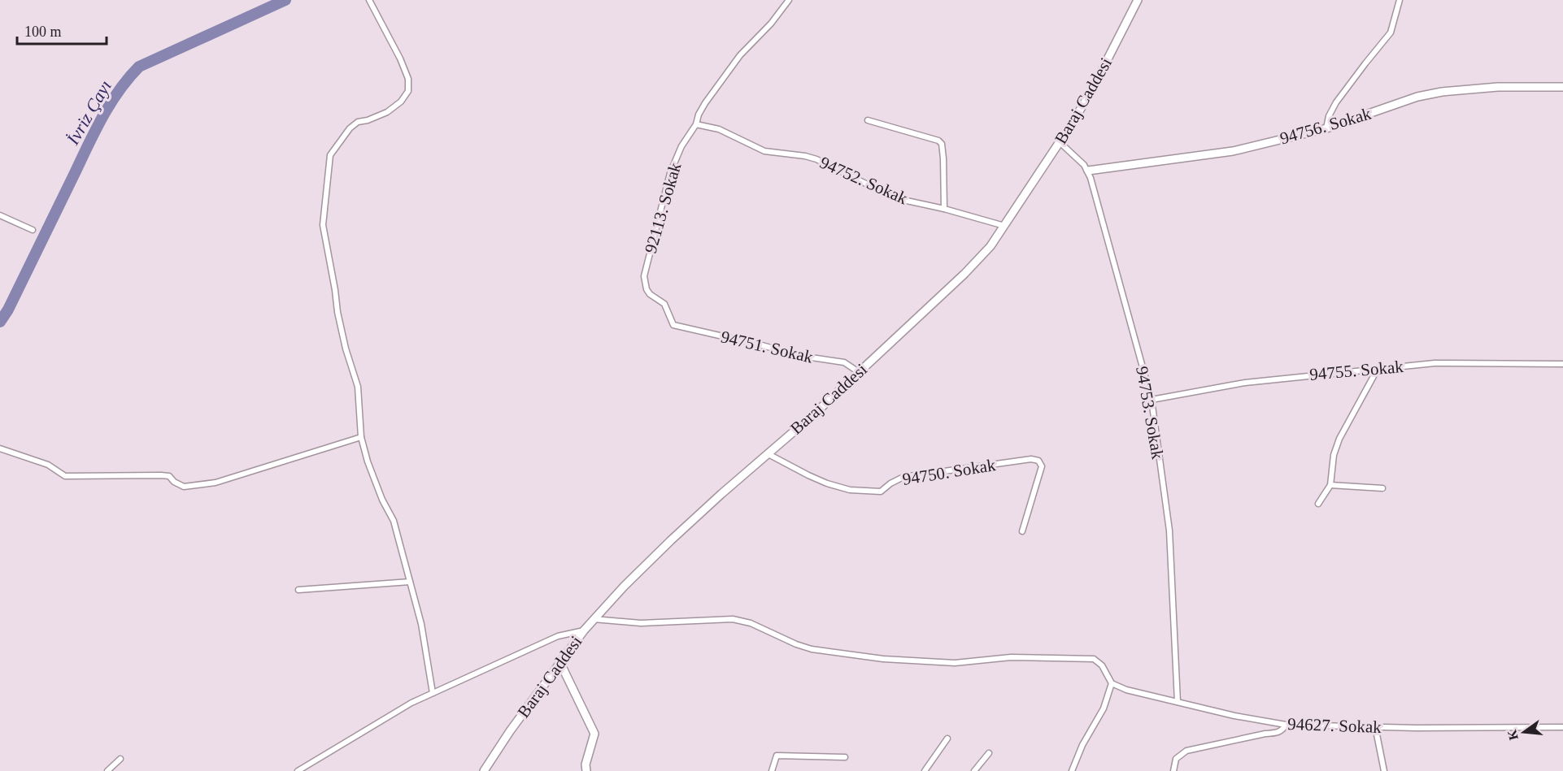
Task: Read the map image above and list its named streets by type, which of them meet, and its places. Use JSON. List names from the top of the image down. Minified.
{"streets":{"main road":["Baraj Caddesi","94756. Sokak"],"street":["94752. Sokak","92113. Sokak","94751. Sokak","94755. Sokak","94753. Sokak","94750. Sokak","94627. Sokak"]},"crossings":[["Baraj Caddesi","94752. Sokak"],["Baraj Caddesi","94751. Sokak"],["Baraj Caddesi","94753. Sokak"],["Baraj Caddesi","94750. Sokak"],["94756. Sokak","94753. Sokak"],["94752. Sokak","92113. Sokak"],["92113. Sokak","94751. Sokak"],["94755. Sokak","94753. Sokak"],["94753. Sokak","94627. Sokak"]],"water":["İvriz Çayı"],"scale_bar":"100 m","north":"left"}
